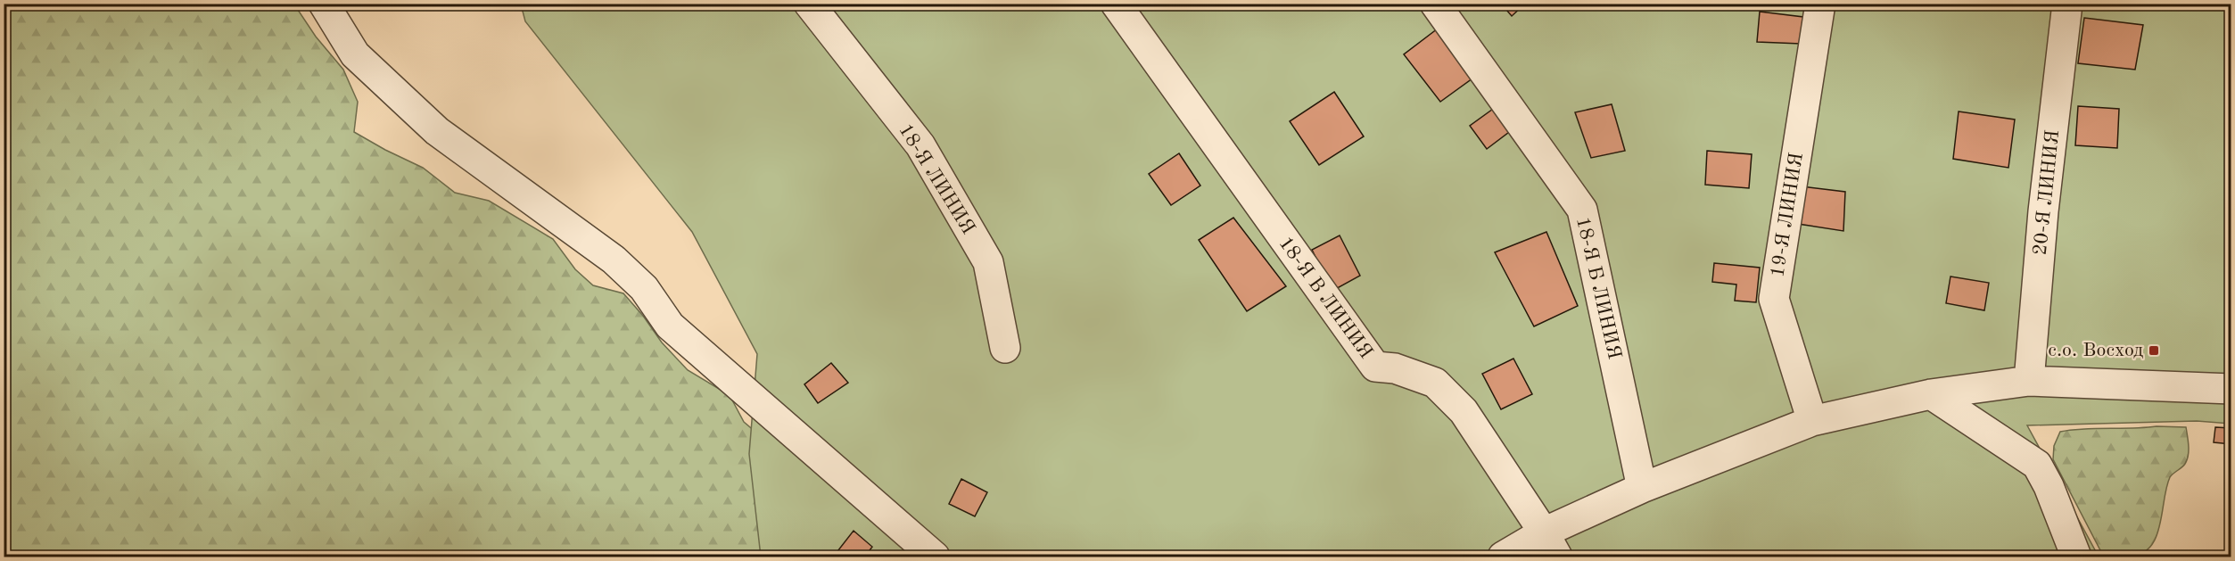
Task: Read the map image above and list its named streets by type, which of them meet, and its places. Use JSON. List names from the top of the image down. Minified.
{"streets":{"street":["18-Я ЛИНИЯ","20-Я ЛИНИЯ","19-Я ЛИНИЯ","18-Я Б ЛИНИЯ","18-Я В ЛИНИЯ"]},"places":{"transit":["с.о. Восход"]}}
